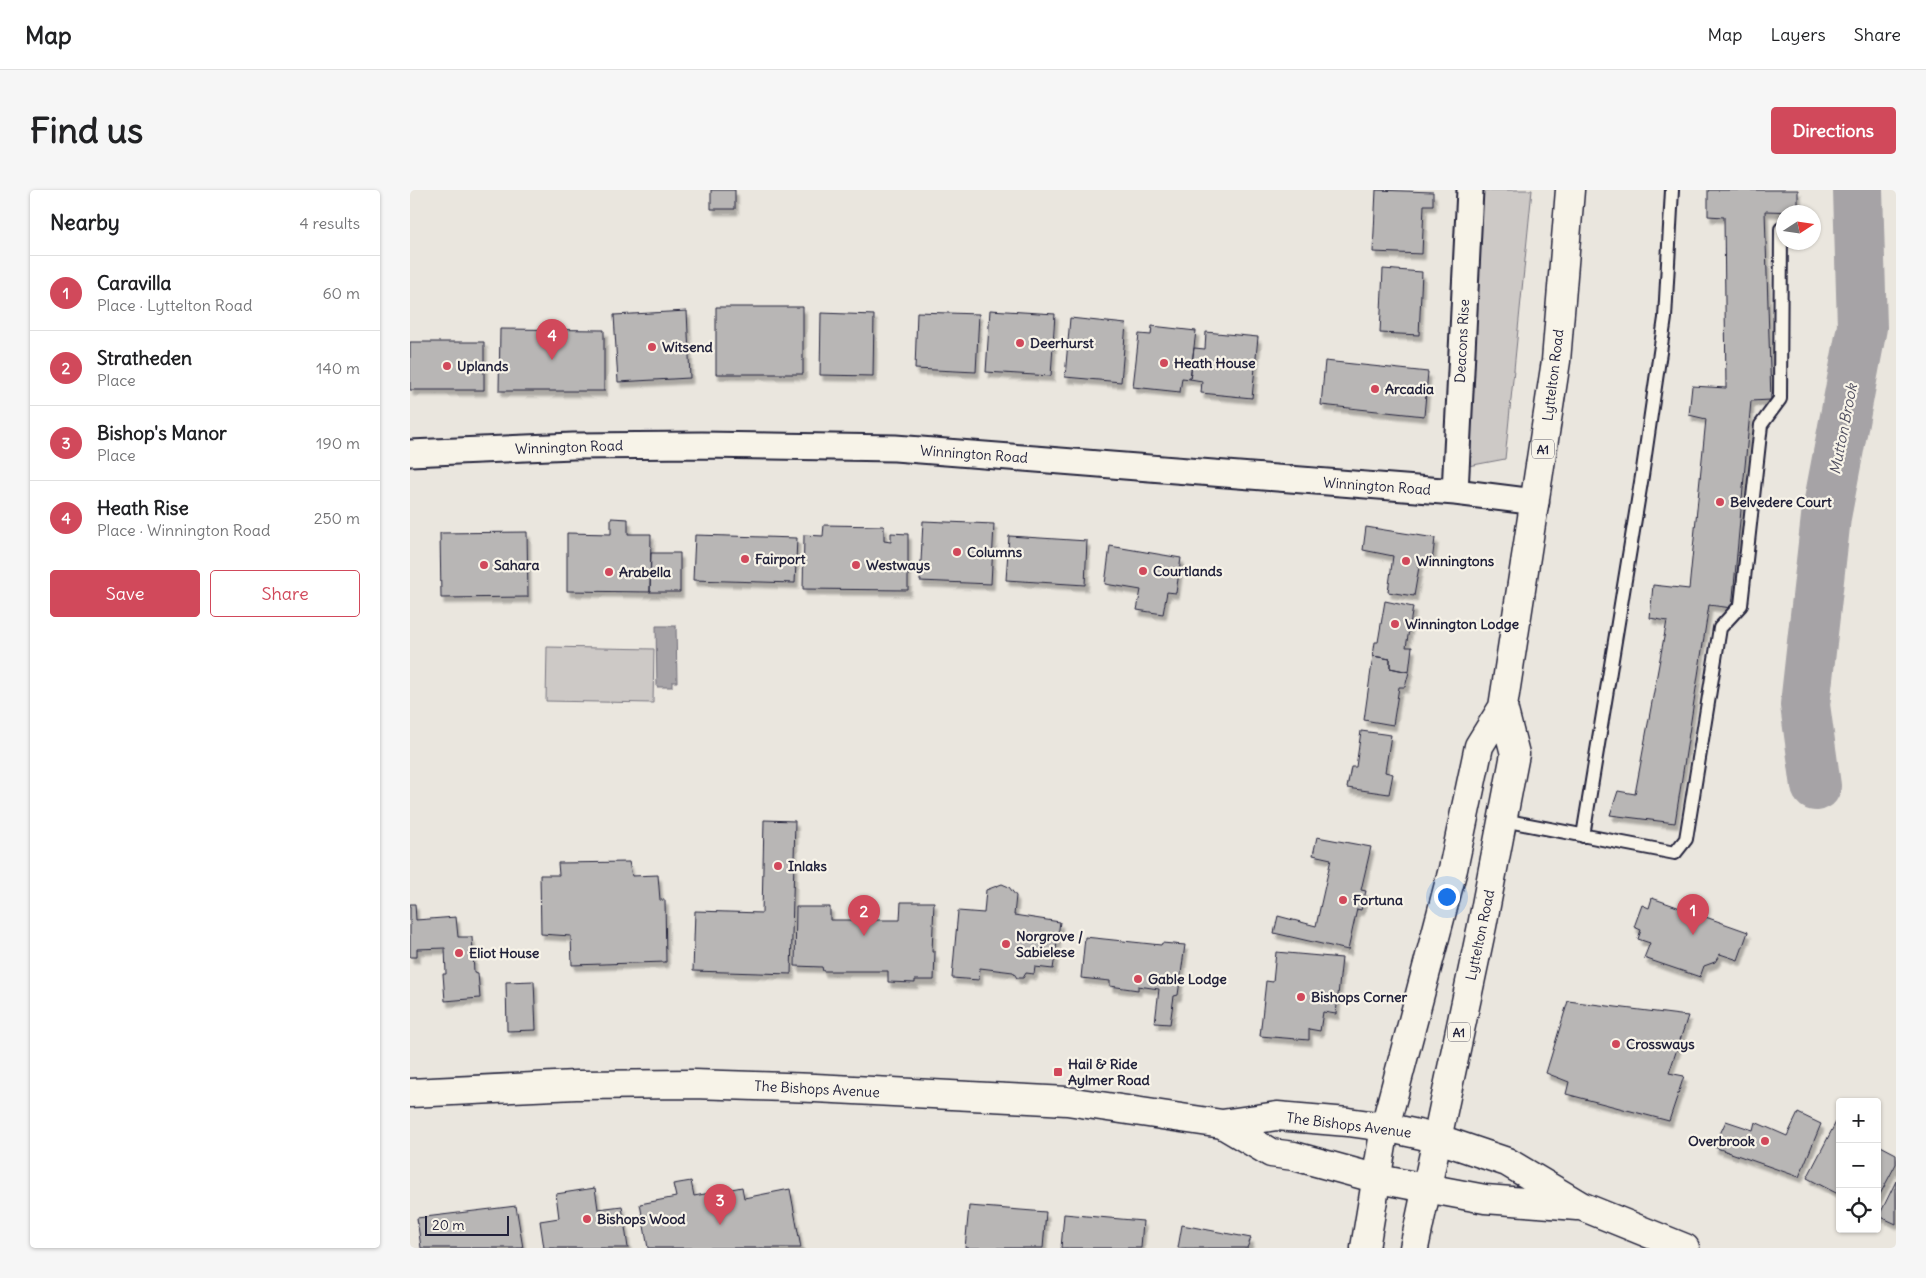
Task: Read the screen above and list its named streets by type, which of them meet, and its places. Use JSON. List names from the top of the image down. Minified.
{"streets":{"main road":["Lyttelton Road","A1","The Bishops Avenue"],"street":["Deacons Rise","Winnington Road"]},"crossings":[["Deacons Rise","Winnington Road"],["Lyttelton Road","Winnington Road"],["Lyttelton Road","A1"],["Lyttelton Road","The Bishops Avenue"],["A1","The Bishops Avenue"]],"water":["Mutton Brook"],"places":{"other":["Deerhurst","Witsend","Heath House","Uplands","Arcadia","Belvedere Court","Columns","Fairport","Winningtons","Sahara","Westways","Courtlands","Arabella","Winnington Lodge","Inlaks","Fortuna","Norgrove / Sabielese","Eliot House","Gable Lodge","Bishops Corner","Crossways","Overbrook","Bishops Wood"],"transit":["Hail & Ride Aylmer Road"]},"scale_bar":"20 m","north":"right","page":{"header":"Map","nav":["Map","Layers","Share"],"buttons":["Directions",["Save","Share"]],"title":"Find us","heading":["Nearby","4 results"],"list":[{"mark":"1","name":"Caravilla","note":"Place · Lyttelton Road","value":"60 m"},{"mark":"2","name":"Stratheden","note":"Place","value":"140 m"},{"mark":"3","name":"Bishop's Manor","note":"Place","value":"190 m"},{"mark":"4","name":"Heath Rise","note":"Place · Winnington Road","value":"250 m"}],"pins":["4","1","2","3"],"map_buttons":["+","−"],"scale":"20 m"}}
